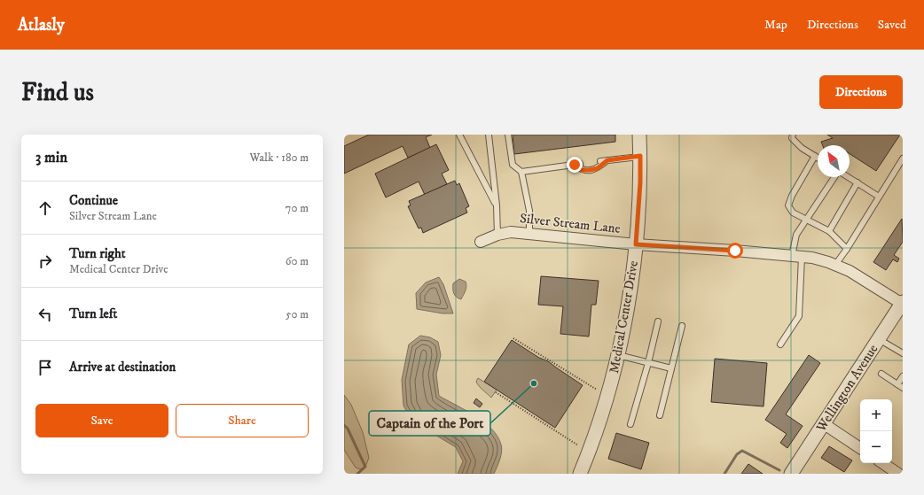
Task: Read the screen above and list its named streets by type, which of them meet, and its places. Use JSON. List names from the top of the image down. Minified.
{"streets":{"street":["Silver Stream Lane","Medical Center Drive","Wellington Avenue"]},"crossings":[["Silver Stream Lane","Medical Center Drive"],["Silver Stream Lane","Wellington Avenue"]],"places":["Captain of the Port"],"north":"top left","page":{"header":"Atlasly","nav":["Map","Directions","Saved"],"buttons":["Directions",["Save","Share"]],"title":"Find us","heading":["3 min","Walk · 180 m"],"list":[["Continue","Silver Stream Lane","70 m"],["Turn right","Medical Center Drive","60 m"],["Turn left","50 m"],"Arrive at destination"],"map_buttons":["+","−"]}}
